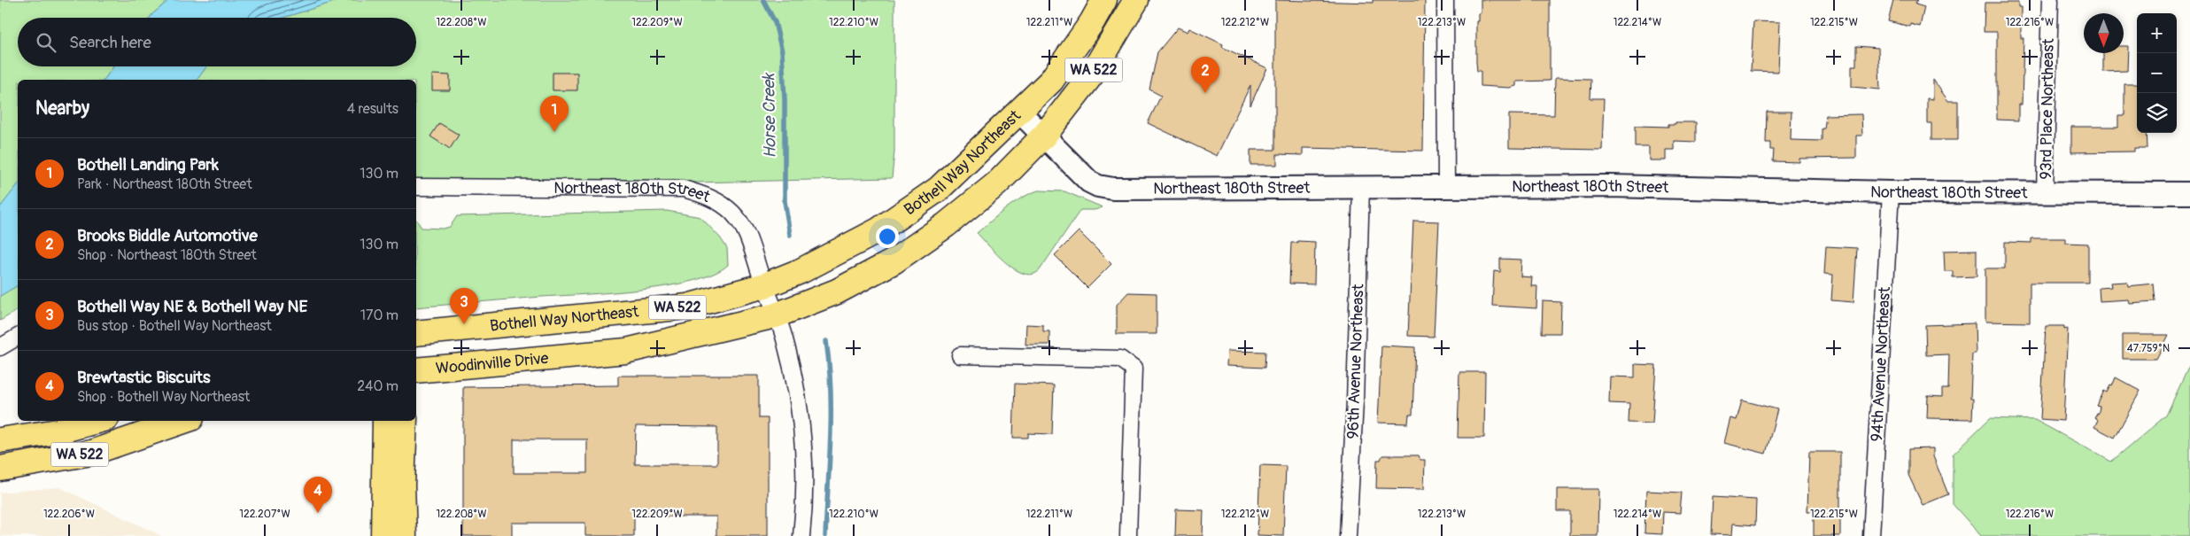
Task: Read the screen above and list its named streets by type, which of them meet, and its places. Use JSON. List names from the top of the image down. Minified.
{"streets":{"main road":["WA 522","Bothell Way Northeast","Woodinville Drive"],"street":["93rd Place Northeast","Northeast 180th Street","96th Avenue Northeast","94th Avenue Northeast"]},"crossings":[["WA 522","Northeast 180th Street"],["WA 522","Woodinville Drive"],["93rd Place Northeast","Northeast 180th Street"],["Bothell Way Northeast","Northeast 180th Street"],["Northeast 180th Street","96th Avenue Northeast"],["Northeast 180th Street","Woodinville Drive"],["Northeast 180th Street","94th Avenue Northeast"]],"water":["Horse Creek"],"north":"bottom","page":{"map_buttons":["+","−"],"search":"Search here","pins":["2","1","3","4"],"heading":["Nearby","4 results"],"list":[{"mark":"1","name":"Bothell Landing Park","note":"Park · Northeast 180th Street","value":"130 m"},{"mark":"2","name":"Brooks Biddle Automotive","note":"Shop · Northeast 180th Street","value":"130 m"},{"mark":"3","name":"Bothell Way NE & Bothell Way NE","note":"Bus stop · Bothell Way Northeast","value":"170 m"},{"mark":"4","name":"Brewtastic Biscuits","note":"Shop · Bothell Way Northeast","value":"240 m"}]},"coordinates":["122.208°W","122.209°W","122.210°W","122.211°W","122.212°W","122.213°W","122.214°W","122.215°W","122.216°W","47.759°N","122.206°W","122.207°W"]}
